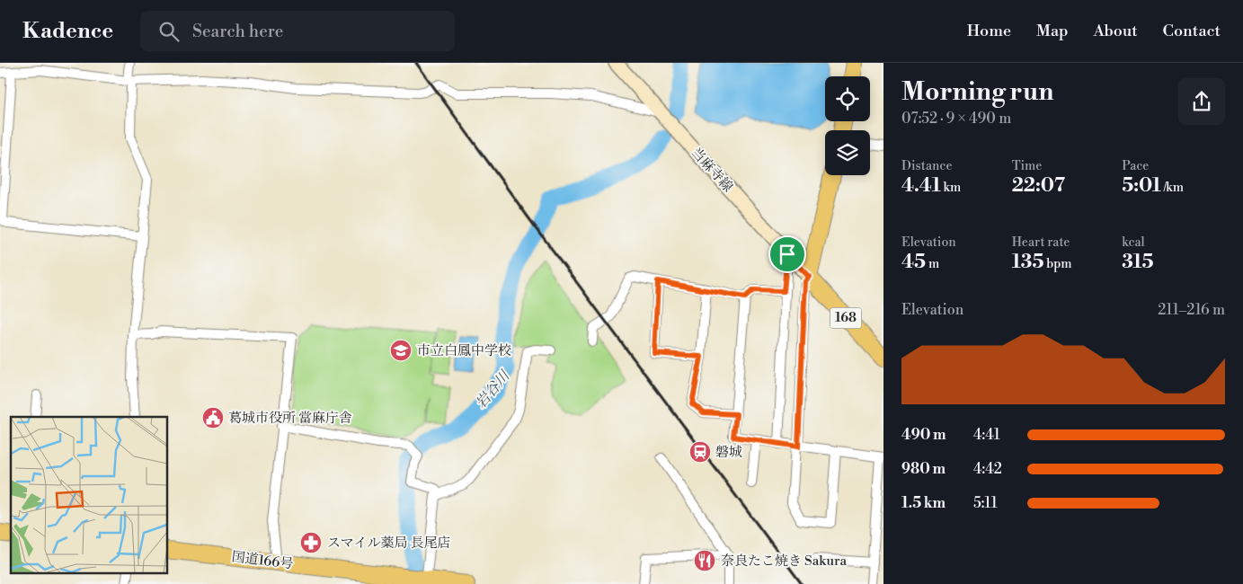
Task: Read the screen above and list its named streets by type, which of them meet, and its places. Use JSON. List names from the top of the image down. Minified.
{"streets":{"highway":["168","国道166号"],"main road":["当麻寺線"]},"crossings":[["当麻寺線","168"]],"water":["岩谷川"],"places":{"school or university":["市立白鳳中学校"],"public building":["葛城市役所 當麻庁舎"],"station":["磐城"],"pharmacy":["スマイル薬局 長尾店"],"restaurant":["奈良たこ焼き Sakura"]},"page":{"header":"Kadence","search":"Search here","nav":["Home","Map","About","Contact"],"heading":["Morning run","07:52 · 9 × 490 m"],"stats":[["Distance","4.41 km"],["Time","22:07"],["Pace","5:01 /km"],["Elevation","45 m"],["Heart rate","135 bpm"],["kcal","315"]],"chart":["Elevation","211–216 m"],"list":[{"name":"490 m","note":"4:41"},{"name":"980 m","note":"4:42"},{"name":"1.5 km","note":"5:11"}]}}
